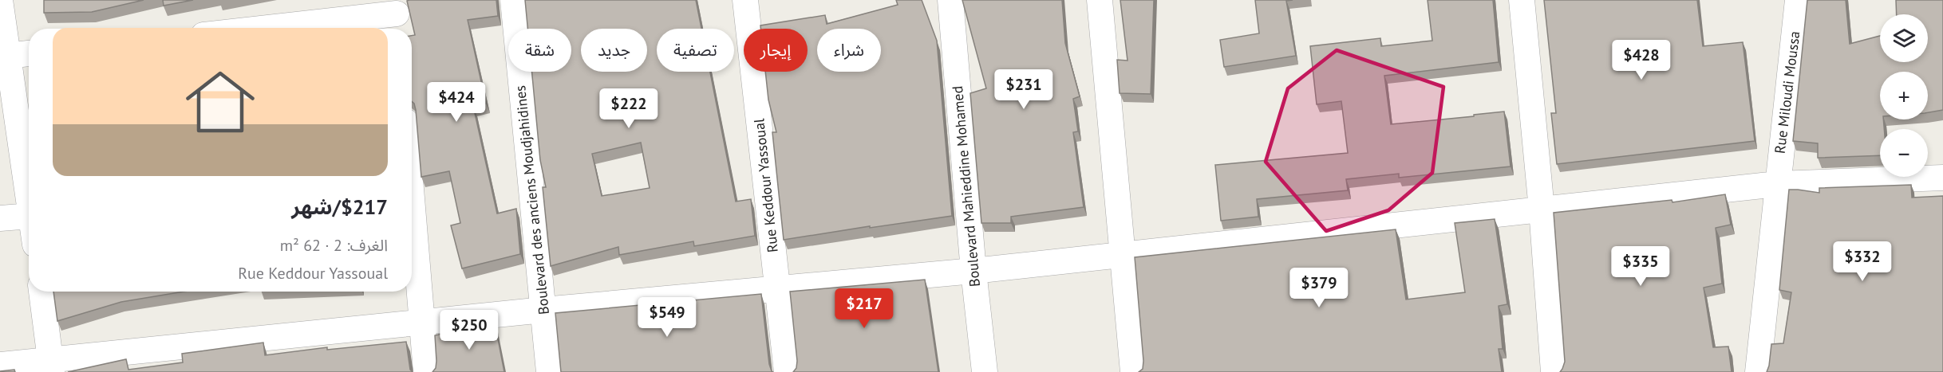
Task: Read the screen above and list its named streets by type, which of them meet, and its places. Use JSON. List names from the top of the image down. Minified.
{"streets":{"street":["Rue Miloudi Moussa","Rue Keddour Yassoual","Boulevard Mahieddine Mohamed","Boulevard des anciens Moudjahidines"]},"page":{"map_buttons":["+","−"],"chip":["شراء","إيجار","تصفية","جديد","شقة"],"list":[{"name":"$217/شهر","note":"الغرف: 2 · 62 m² · Rue Keddour Yassoual"}],"price":["$428","$231","$424","$222","$332","$335","$379","$217","$549","$250"]}}
